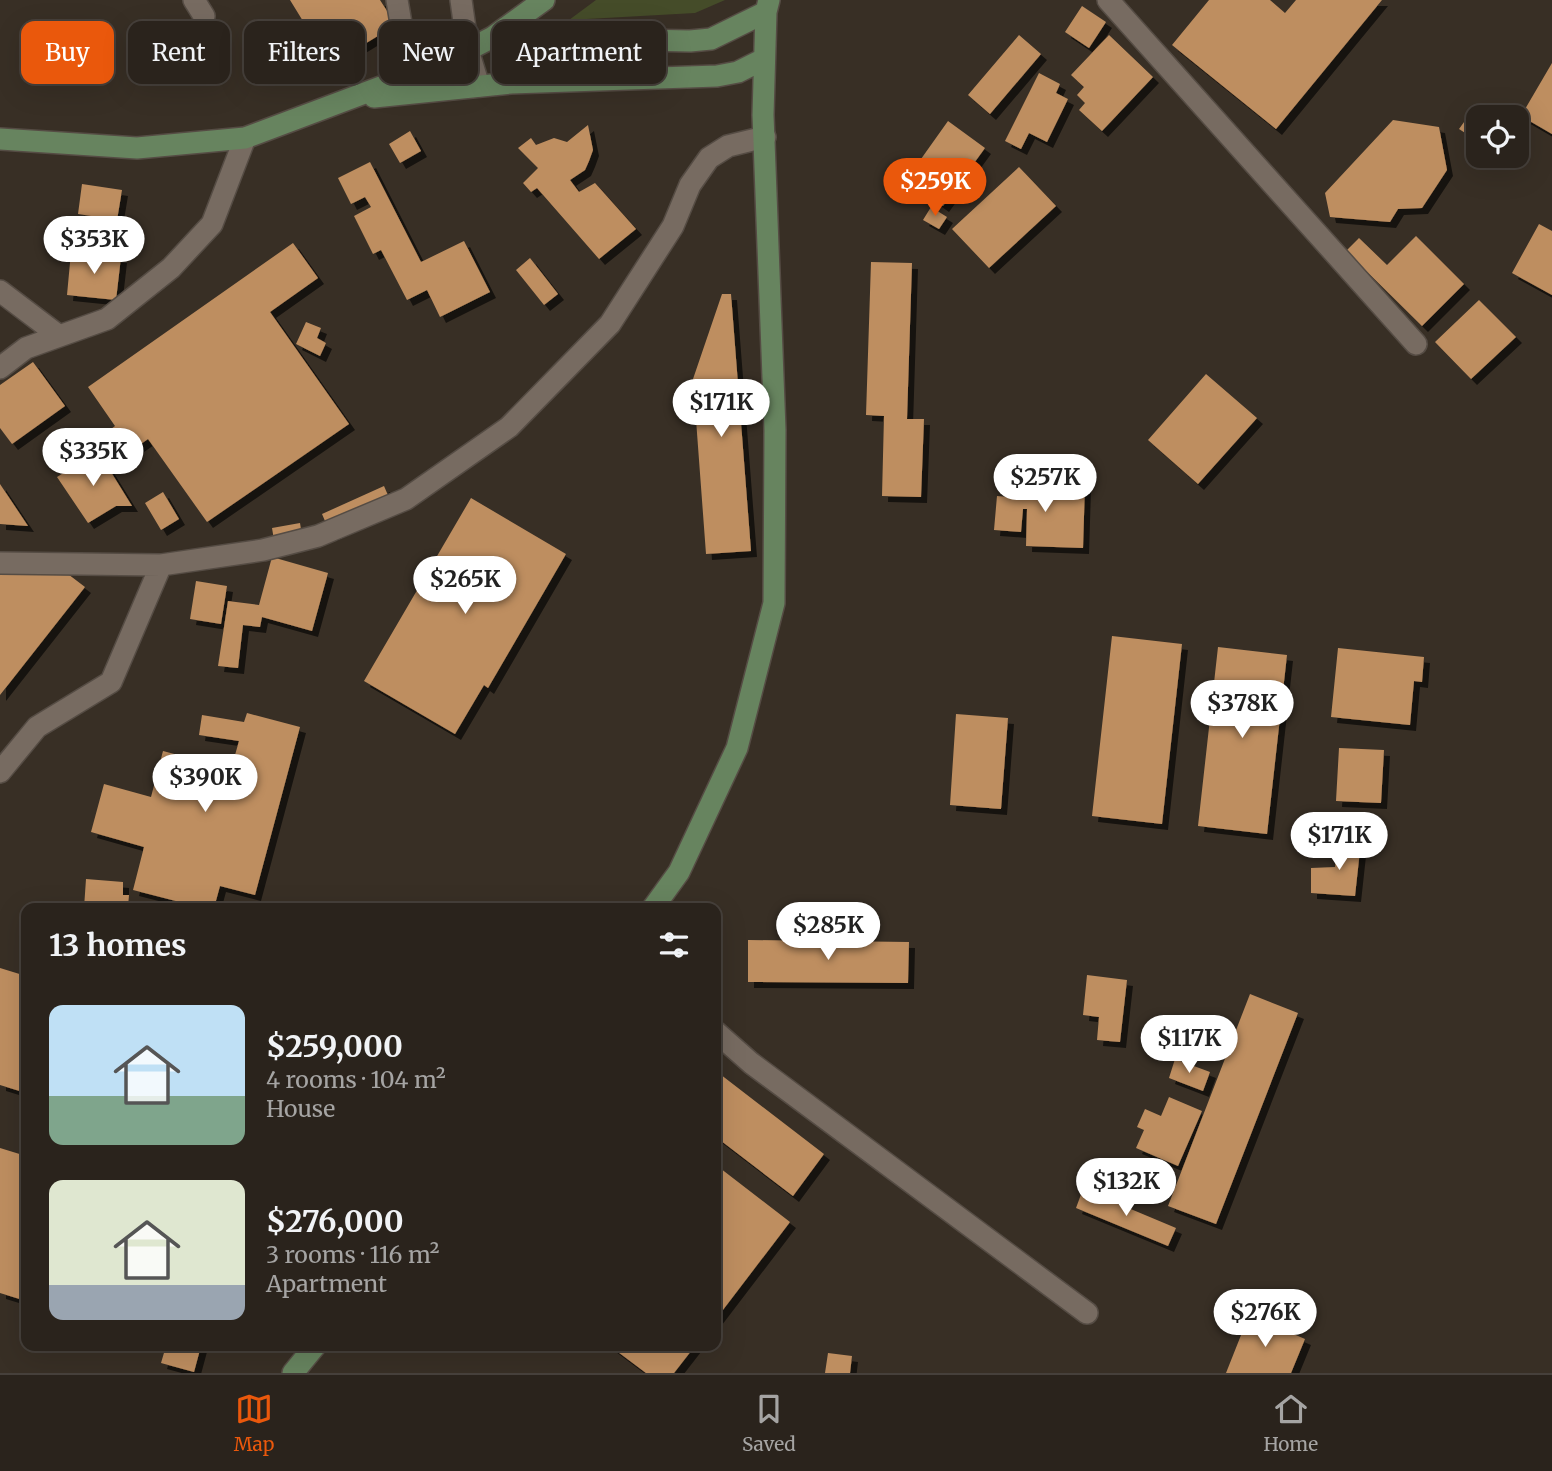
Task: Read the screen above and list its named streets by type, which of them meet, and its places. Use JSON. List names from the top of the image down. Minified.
{"page":{"chip":["Buy","Rent","Filters","New","Apartment"],"price":["$259K","$353K","$171K","$335K","$257K","$265K","$378K","$390K","$171K","$285K","$117K","$132K","$276K"],"heading":"13 homes","list":[{"name":"$259,000","note":"4 rooms · 104 m² · House"},{"name":"$276,000","note":"3 rooms · 116 m² · Apartment"}],"tabs":["Map","Saved","Home"]}}
